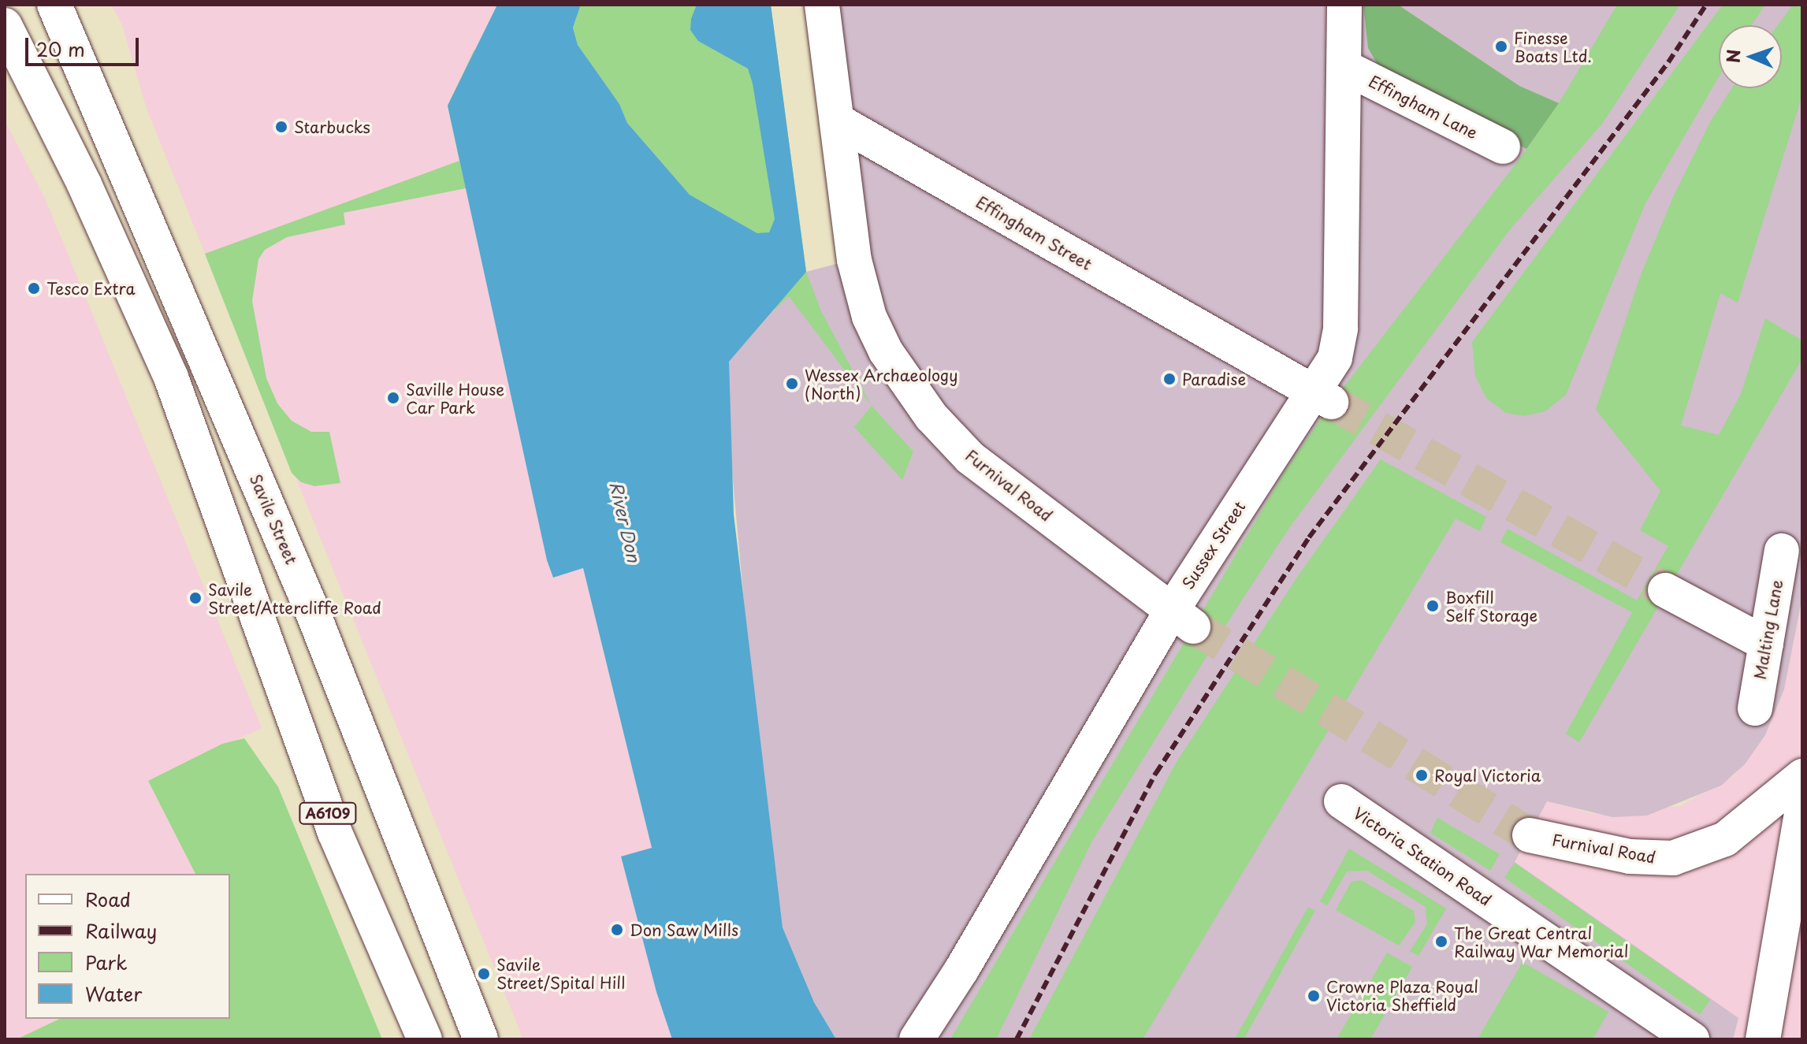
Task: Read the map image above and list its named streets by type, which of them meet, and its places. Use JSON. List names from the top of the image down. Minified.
{"streets":{"main road":["Effingham Lane","Effingham Street","Furnival Road","Savile Street","Sussex Street","Malting Lane","A6109","Victoria Station Road"]},"crossings":[["Effingham Lane","Sussex Street"],["Effingham Street","Furnival Road"],["Effingham Street","Sussex Street"],["Furnival Road","Sussex Street"]],"water":["River Don"],"places":["Finesse Boats Ltd.","Starbucks","Tesco Extra","Paradise","Wessex Archaeology (North)","Saville House Car Park","Savile Street/Attercliffe Road","Boxfill Self Storage","Royal Victoria","Don Saw Mills","The Great Central Railway War Memorial","Savile Street/Spital Hill","Crowne Plaza Royal Victoria Sheffield"],"legend":["Road","Railway","Park","Water"],"scale_bar":"20 m","north":"left"}
